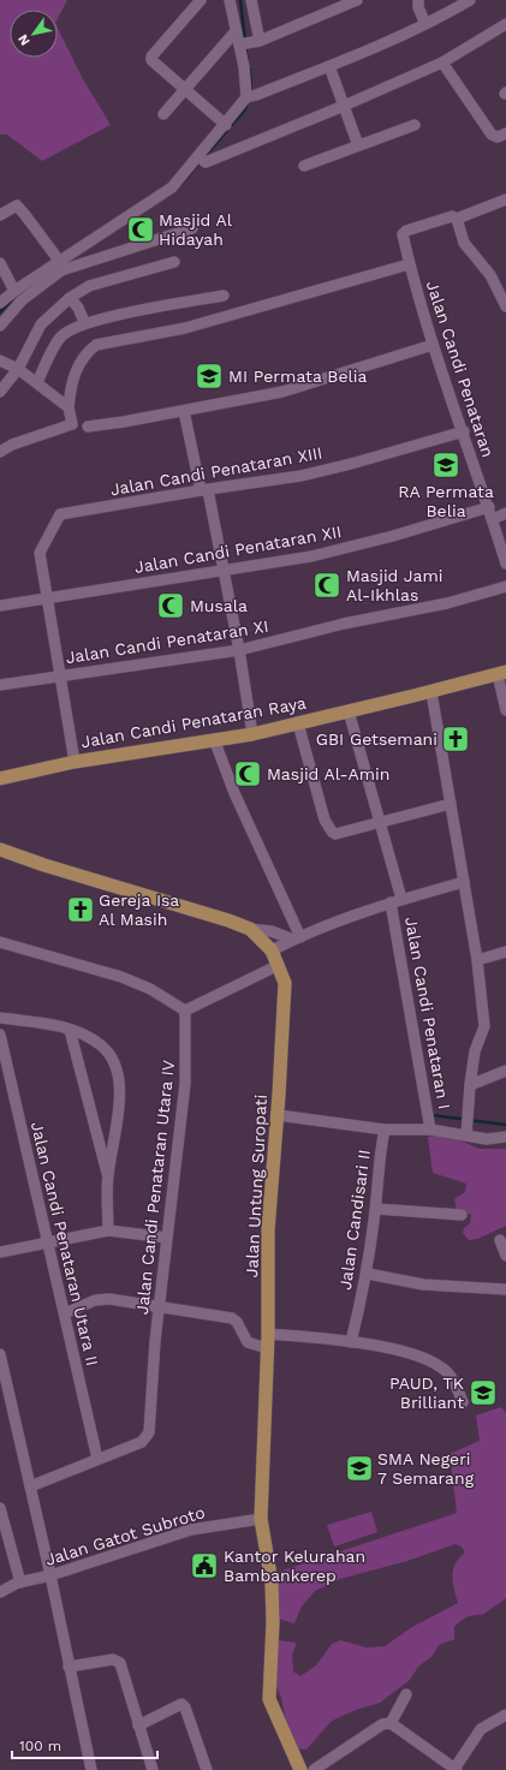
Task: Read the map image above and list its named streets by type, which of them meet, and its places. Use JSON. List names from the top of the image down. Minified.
{"streets":{"main road":["Jalan Candi Penataran Raya","Jalan Untung Suropati"],"street":["Jalan Candi Penataran","Jalan Candi Penataran XIII","Jalan Candi Penataran XII","Jalan Candi Penataran XI","Jalan Candi Penataran I","Jalan Candi Penataran Utara IV","Jalan Candisari II","Jalan Candi Penataran Utara II","Jalan Gatot Subroto"]},"crossings":[["Jalan Candi Penataran","Jalan Candi Penataran XIII"],["Jalan Candi Penataran","Jalan Candi Penataran XII"],["Jalan Candi Penataran XIII","Jalan Candi Penataran XII"],["Jalan Candi Penataran Raya","Jalan Candi Penataran I"],["Jalan Untung Suropati","Jalan Gatot Subroto"],["Jalan Candi Penataran Utara IV","Jalan Candi Penataran Utara II"]],"places":{"mosque":["Masjid Al Hidayah","Masjid Jami Al-Ikhlas","Musala","Masjid Al-Amin"],"school or university":["MI Permata Belia","RA Permata Belia","PAUD, TK Brilliant","SMA Negeri 7 Semarang"],"church":["GBI Getsemani","Gereja Isa Al Masih"],"public building":["Kantor Kelurahan Bambankerep"]},"scale_bar":"100 m","north":"bottom left"}
